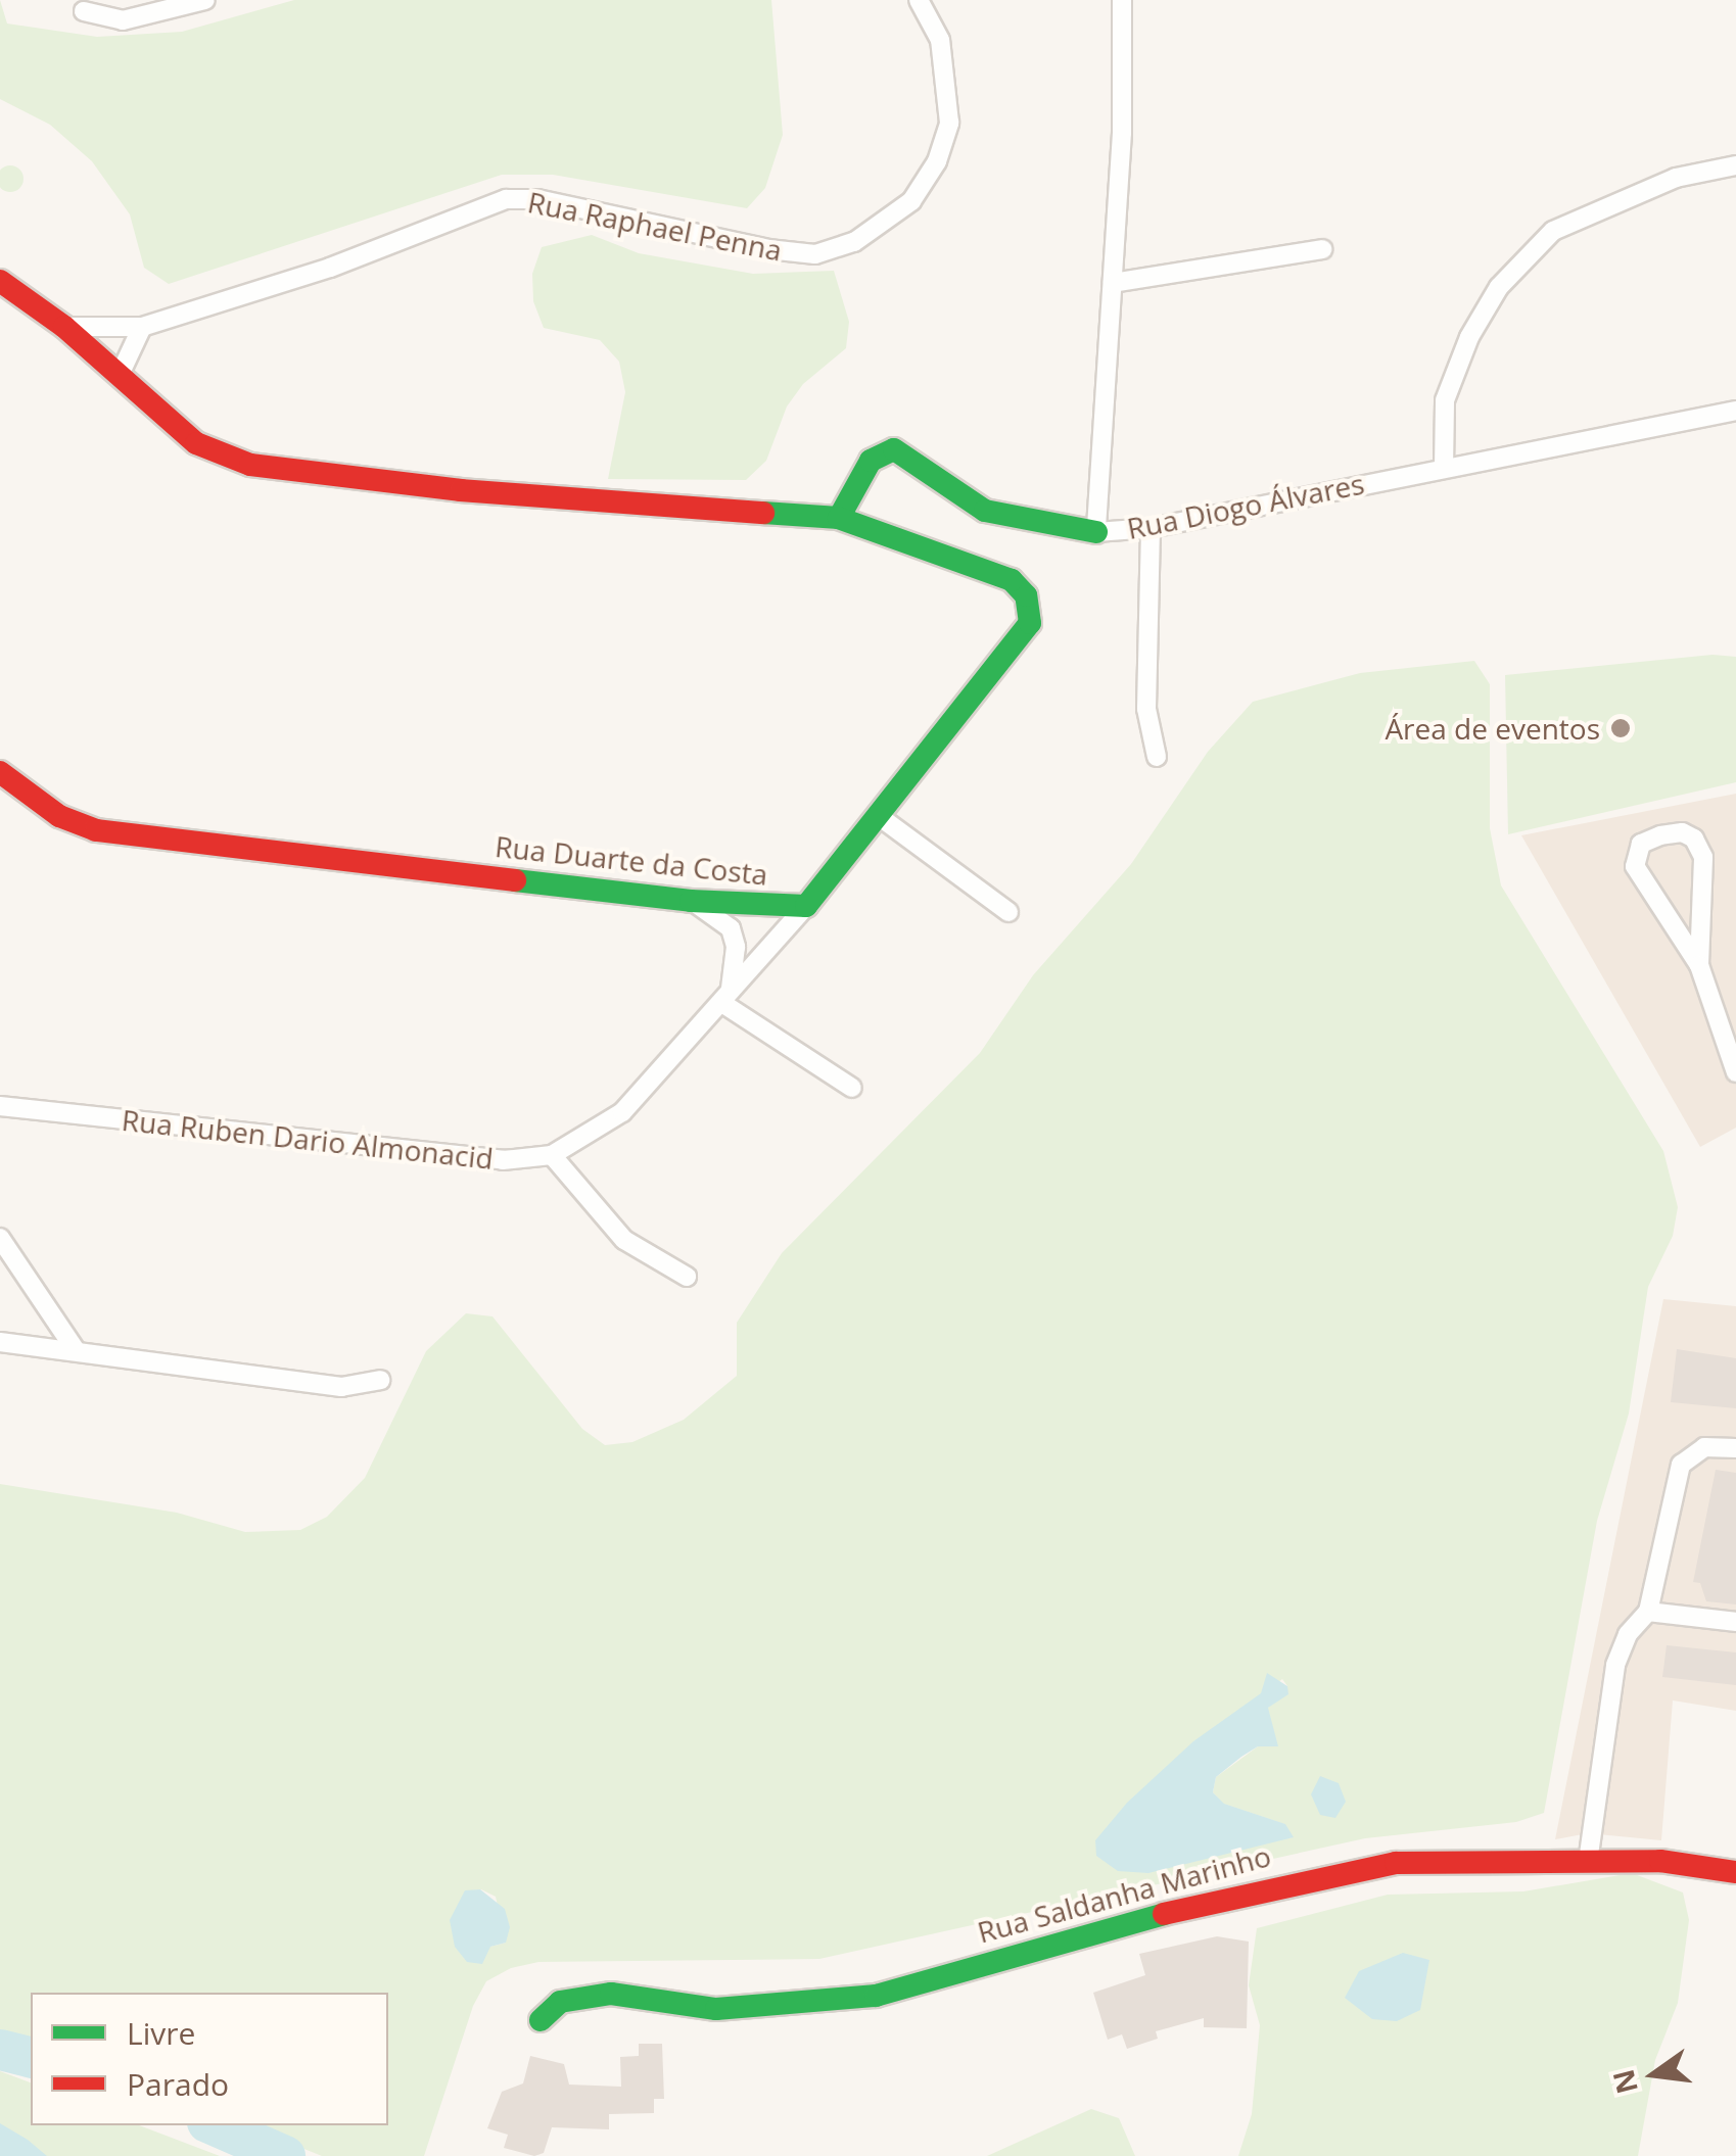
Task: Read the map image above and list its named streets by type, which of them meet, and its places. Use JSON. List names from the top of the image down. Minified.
{"streets":{"street":["Rua Raphael Penna","Rua Diogo Álvares","Rua Duarte da Costa","Rua Ruben Dario Almonacid","Rua Saldanha Marinho"]},"crossings":[["Rua Duarte da Costa","Rua Ruben Dario Almonacid"]],"places":["Área de eventos"],"legend":["Livre","Parado"],"north":"left"}
